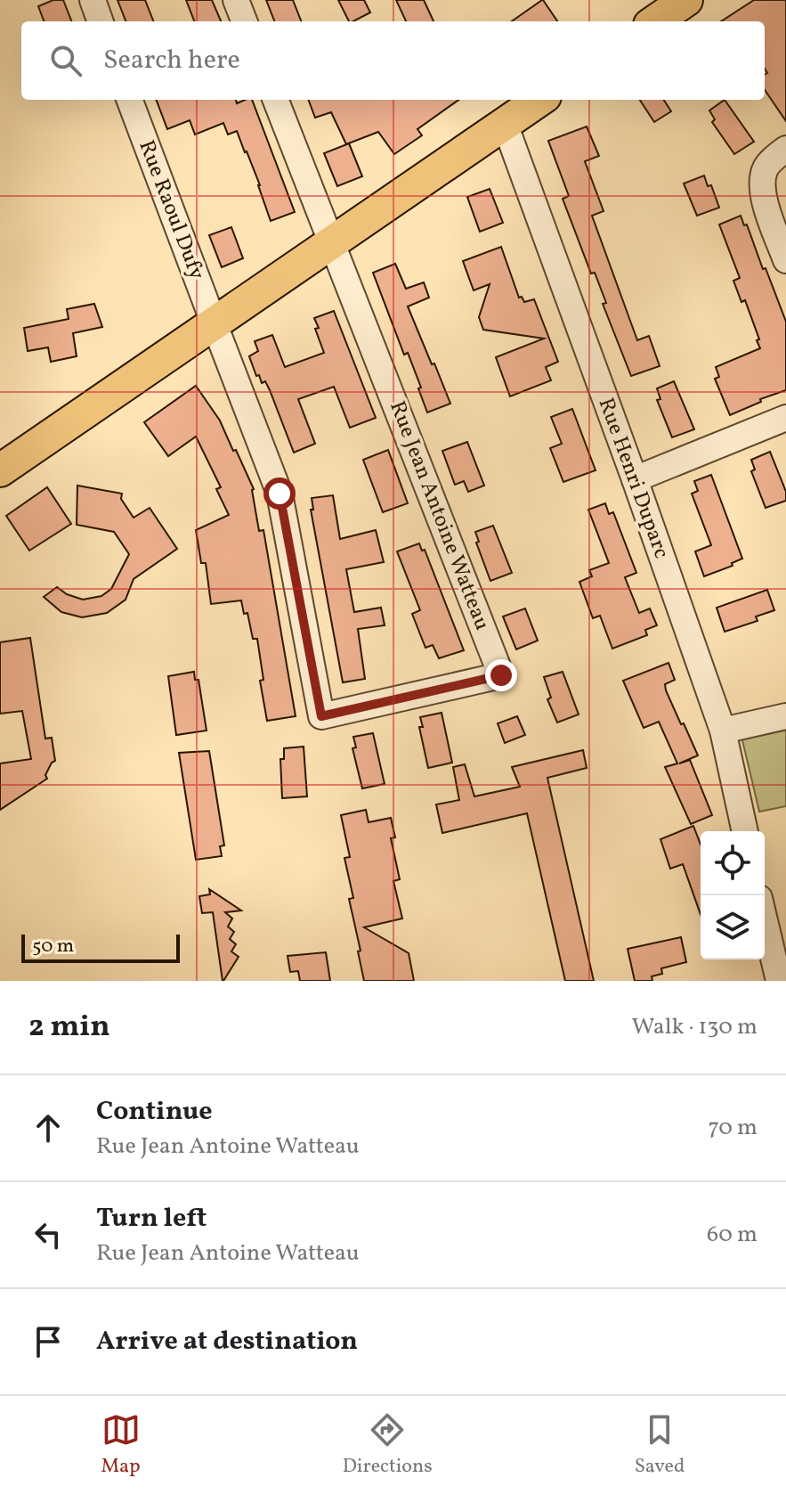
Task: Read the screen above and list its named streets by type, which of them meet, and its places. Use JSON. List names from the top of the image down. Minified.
{"streets":{"street":["Rue Raoul Dufy","Rue Henri Duparc","Rue Jean Antoine Watteau"]},"crossings":[["Rue Raoul Dufy","Rue Jean Antoine Watteau"]],"scale_bar":"50 m","page":{"search":"Search here","scale":"50 m","heading":["2 min","Walk · 130 m"],"list":[["Continue","Rue Jean Antoine Watteau","70 m"],["Turn left","Rue Jean Antoine Watteau","60 m"],"Arrive at destination"],"nav":["Map","Directions","Saved"]}}
